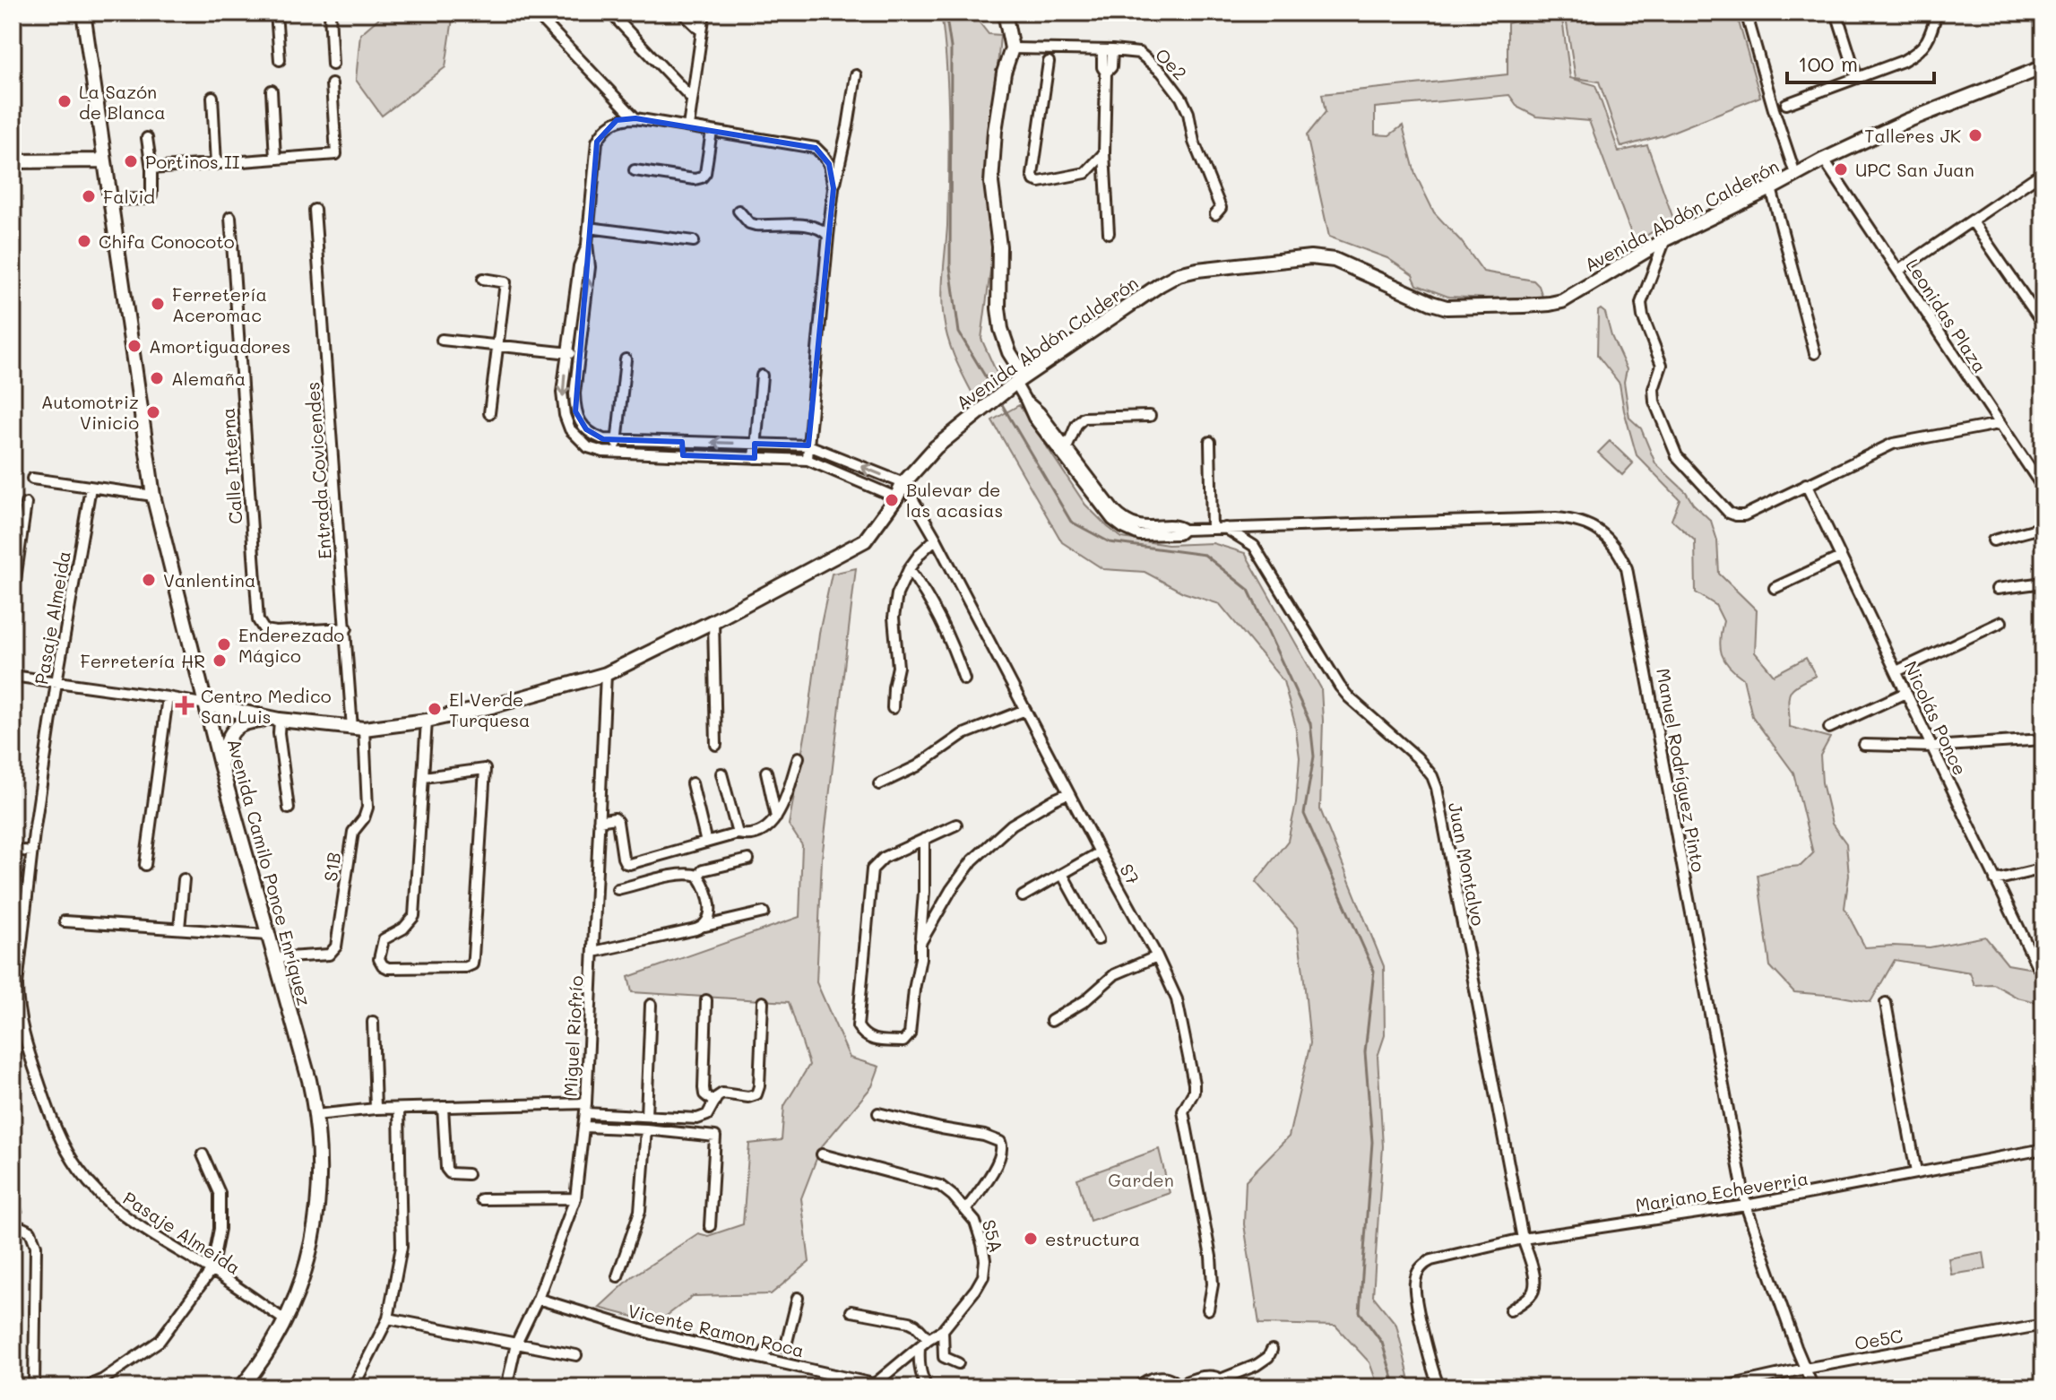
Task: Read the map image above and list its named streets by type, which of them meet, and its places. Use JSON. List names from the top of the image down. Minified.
{"streets":{"street":["Oe2","Avenida Abdón Calderón","Leonidas Plaza","Calle Interna","Entrada Covicendes","Pasaje Almeida","Nicolás Ponce","Manuel Rodríguez Pinto","Juan Montalvo","S1B","Avenida Camilo Ponce Enríquez","S7","Miguel Riofrío","Mariano Echeverria","S5A","Vicente Ramon Roca","Oe5C"]},"crossings":[["Avenida Abdón Calderón","Leonidas Plaza"],["Avenida Abdón Calderón","Entrada Covicendes"],["Avenida Abdón Calderón","Pasaje Almeida"],["Avenida Abdón Calderón","S1B"],["Avenida Abdón Calderón","Avenida Camilo Ponce Enríquez"],["Avenida Abdón Calderón","S7"],["Avenida Abdón Calderón","Miguel Riofrío"],["Calle Interna","Entrada Covicendes"],["Entrada Covicendes","S1B"],["Pasaje Almeida","Avenida Camilo Ponce Enríquez"],["Manuel Rodríguez Pinto","Juan Montalvo"],["Manuel Rodríguez Pinto","Mariano Echeverria"],["Manuel Rodríguez Pinto","Oe5C"],["Juan Montalvo","Mariano Echeverria"],["S1B","Avenida Camilo Ponce Enríquez"],["Miguel Riofrío","Vicente Ramon Roca"],["S5A","Vicente Ramon Roca"]],"parks":["Garden"],"places":{"other":["La Sazón de Blanca","Talleres JK","Portinos II","UPC San Juan","Falvid","Chifa Conocoto","Ferretería Aceromac","Amortiguadores","Alemaña","Automotriz Vinicio","Bulevar de las acasias","Vanlentina","Enderezado Mágico","Ferretería HR","El Verde Turquesa","estructura"],"health":["Centro Medico San Luis"]},"scale_bar":"100 m"}
